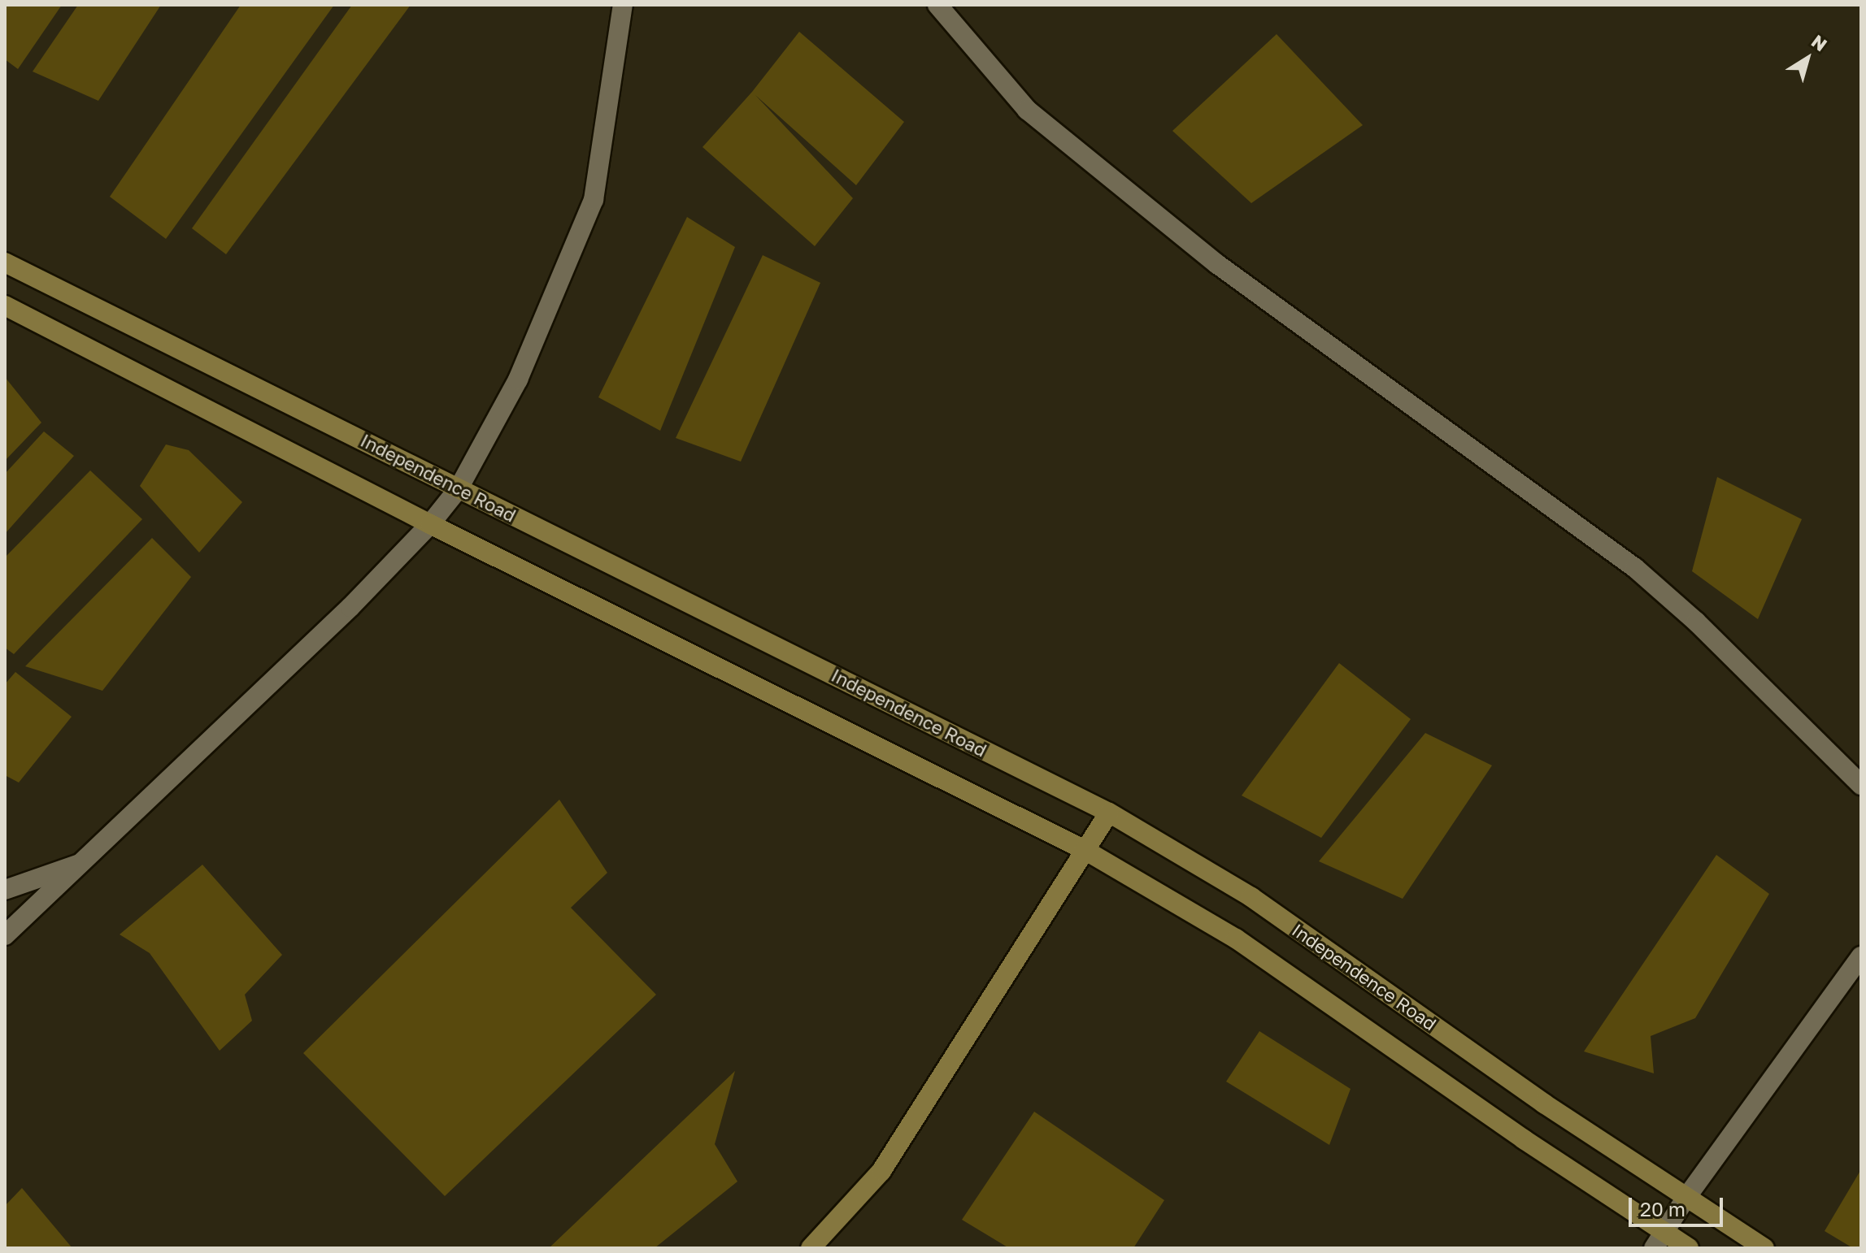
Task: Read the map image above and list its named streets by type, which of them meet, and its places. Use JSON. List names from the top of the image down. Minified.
{"streets":{"main road":["Independence Road"]},"scale_bar":"20 m","north":"top right"}
